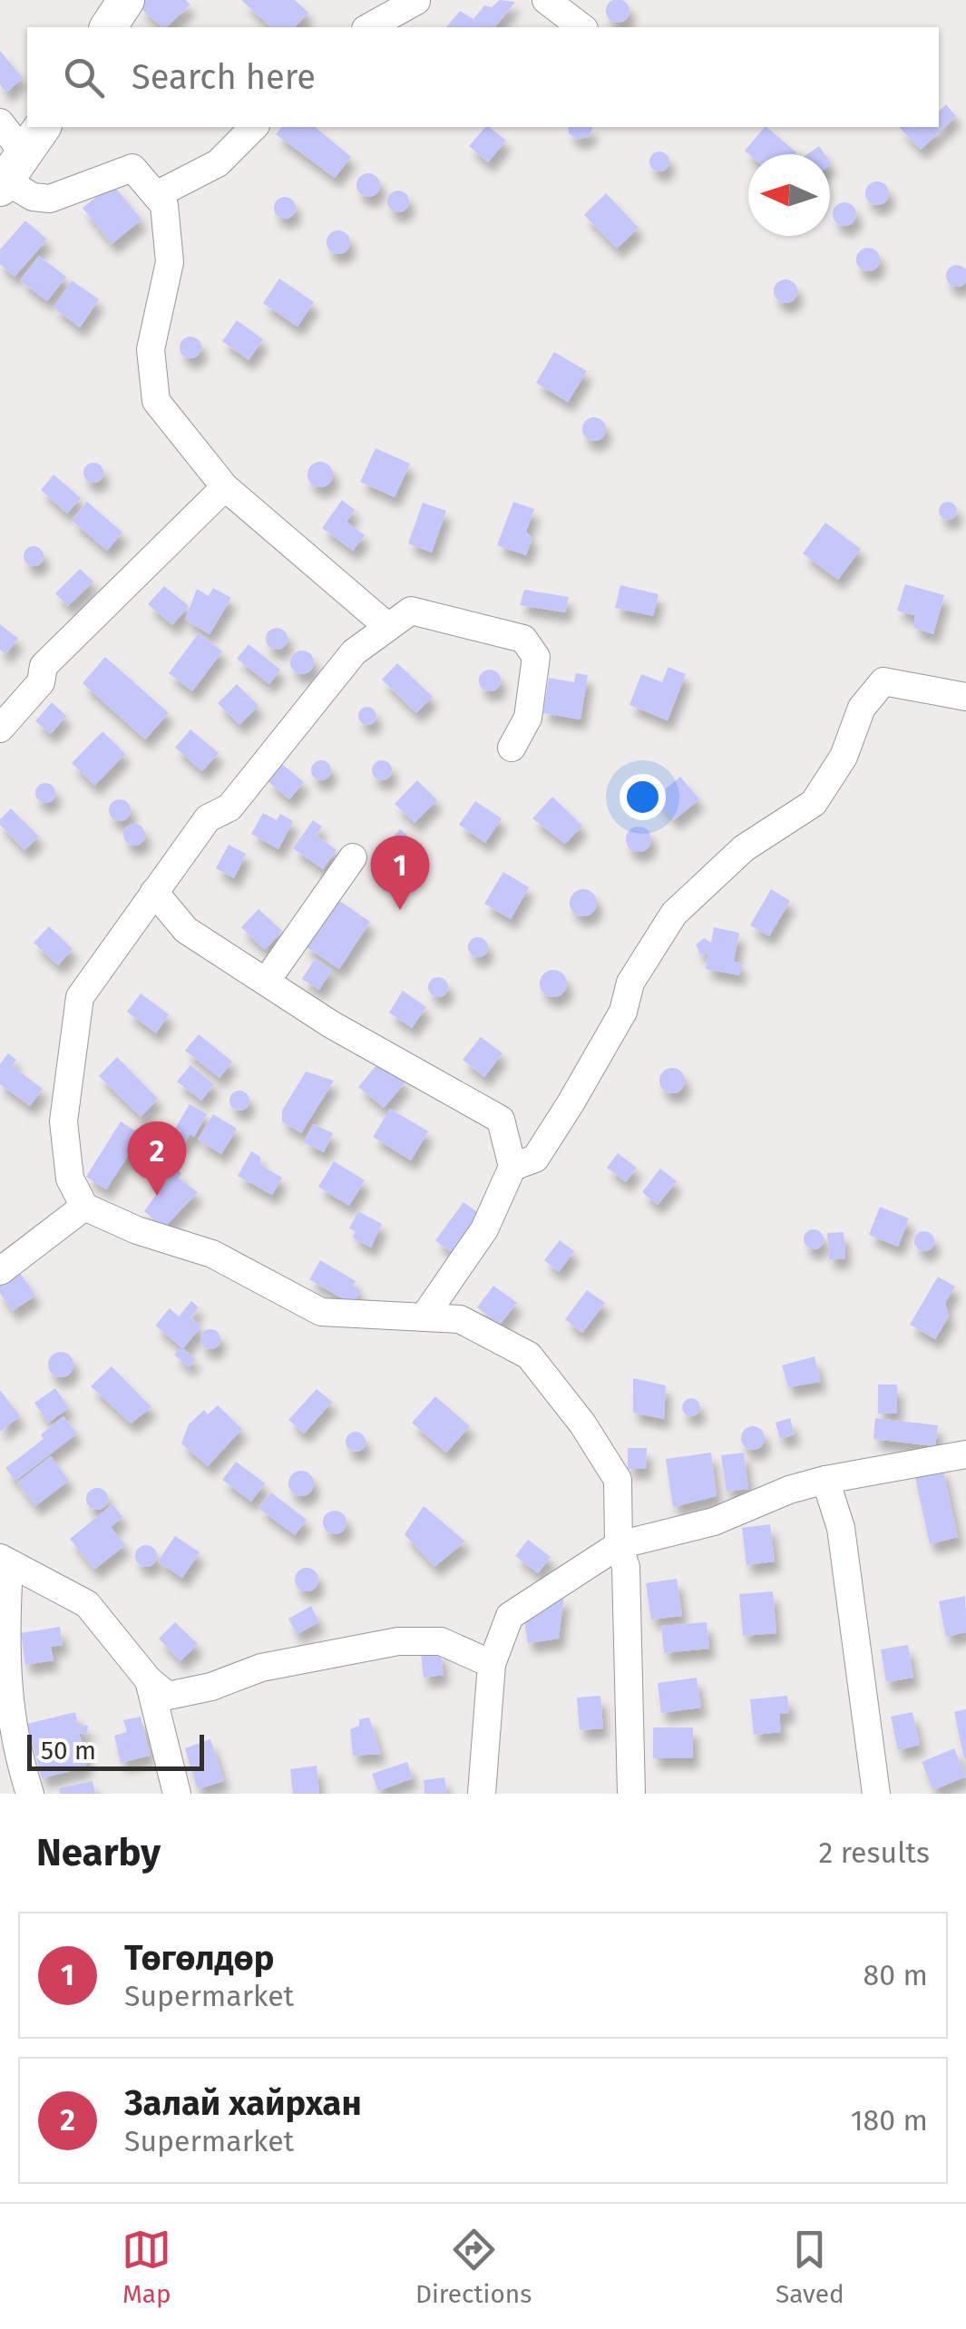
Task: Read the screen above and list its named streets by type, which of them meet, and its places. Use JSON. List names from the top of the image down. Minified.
{"scale_bar":"50 m","north":"left","page":{"search":"Search here","pins":["1","2"],"scale":"50 m","heading":["Nearby","2 results"],"list":[{"mark":"1","name":"Төгөлдөр","note":"Supermarket","value":"80 m"},{"mark":"2","name":"Залай хайрхан","note":"Supermarket","value":"180 m"}],"nav":["Map","Directions","Saved"]}}
